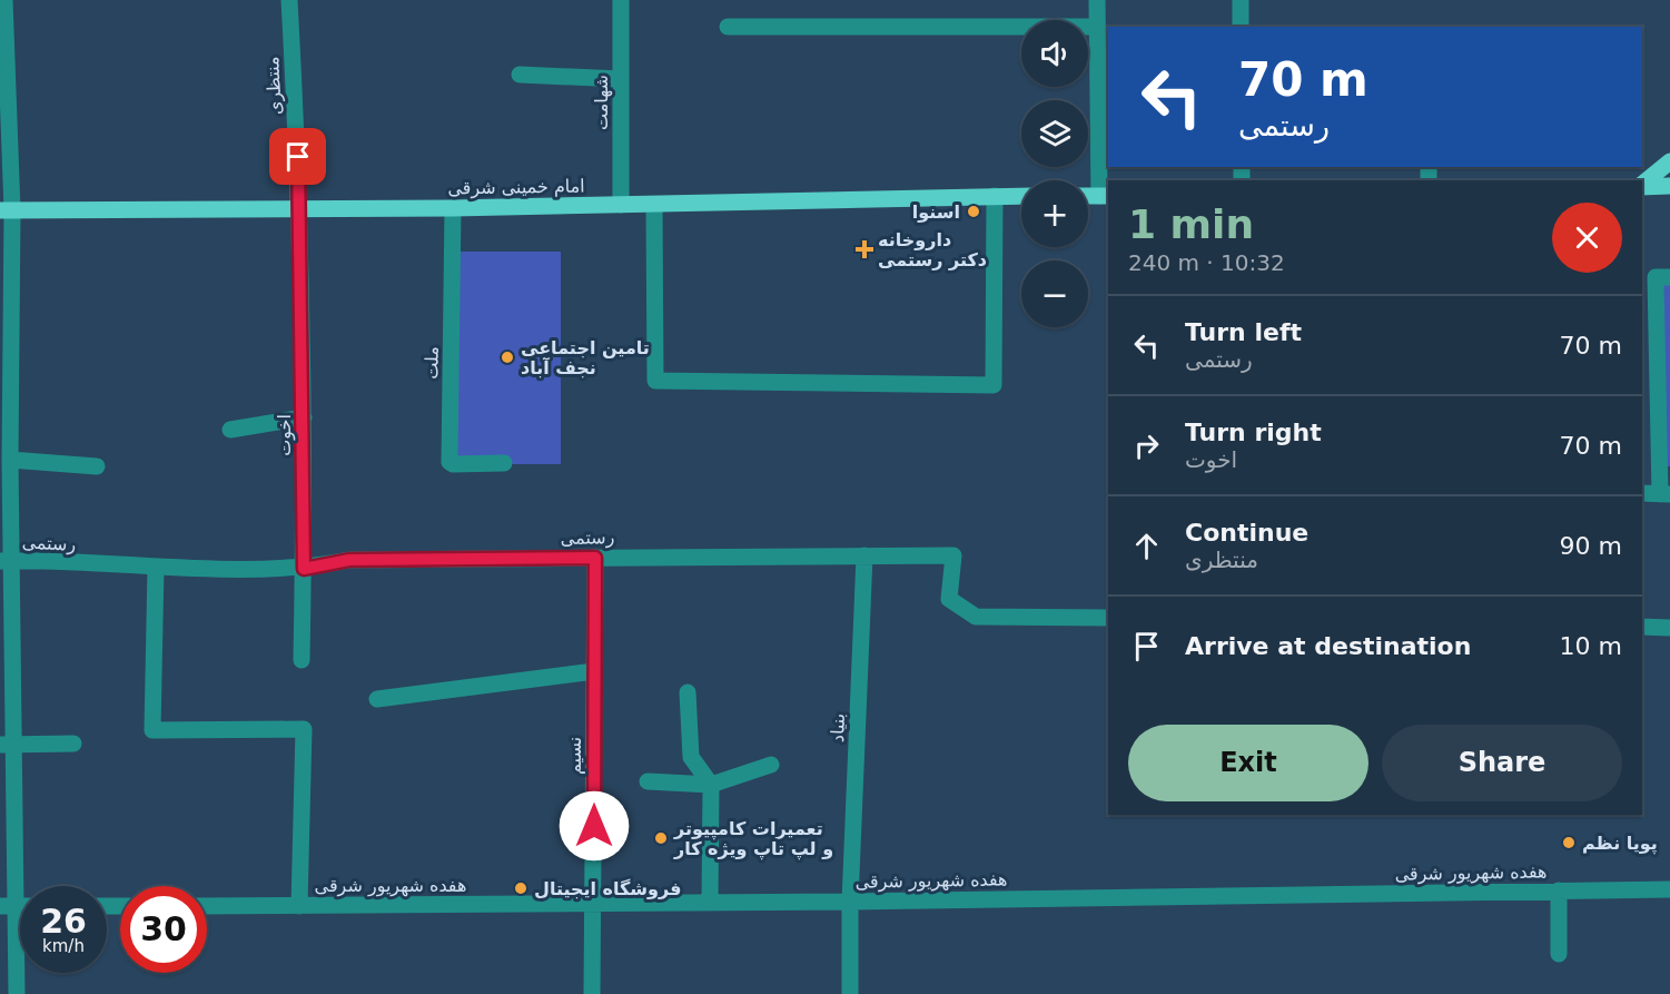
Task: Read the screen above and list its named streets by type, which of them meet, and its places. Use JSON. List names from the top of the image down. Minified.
{"streets":{"main road":["امام خمینی شرقی"],"street":["منتظری","شهامت","ملت","اخوت","رستمی","بنیاد","نسیم","هفده شهریور شرقی"]},"crossings":[["منتظری","امام خمینی شرقی"],["منتظری","اخوت"],["شهامت","امام خمینی شرقی"],["امام خمینی شرقی","ملت"],["امام خمینی شرقی","اخوت"],["اخوت","رستمی"],["رستمی","بنیاد"],["رستمی","نسیم"],["بنیاد","هفده شهریور شرقی"],["نسیم","هفده شهریور شرقی"]],"places":{"other":["اسنوا","تامین اجتماعی نجف آباد","تعمیرات کامپیوتر و لپ تاپ ویژه کار","پویا نظم","فروشگاه ایجیتال"],"health":["داروخانه دکتر رستمی"]},"page":{"map_buttons":["+","−"],"turn":["70 m","رستمی"],"heading":["1 min","240 m · 10:32"],"list":[{"name":"Turn left","note":"رستمی","value":"70 m"},{"name":"Turn right","note":"اخوت","value":"70 m"},{"name":"Continue","note":"منتظری","value":"90 m"},{"name":"Arrive at destination","value":"10 m"}],"buttons":["Exit","Share"],"speed":"26 km/h","limit":"30"}}
